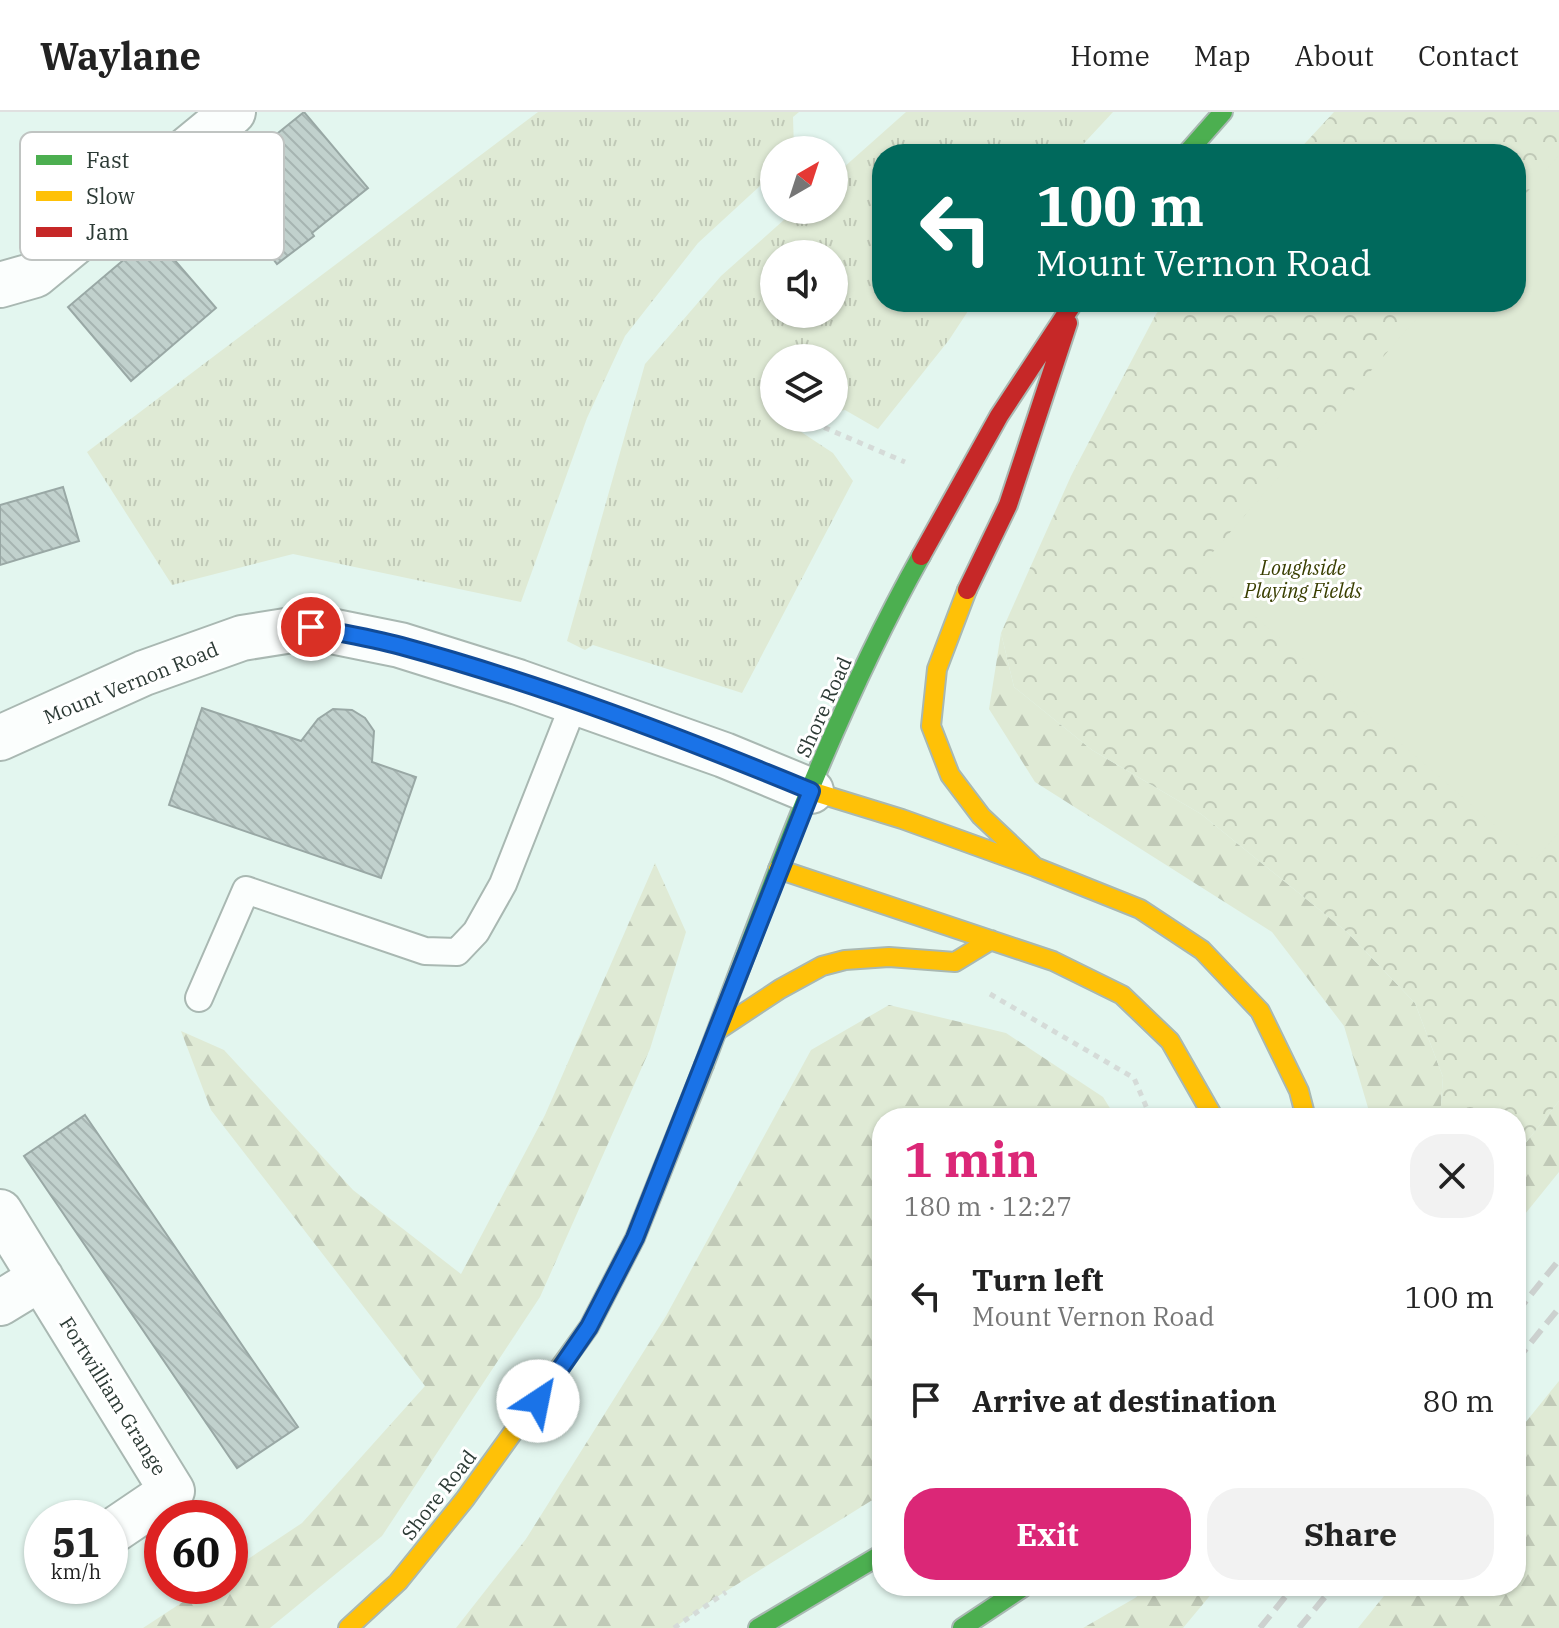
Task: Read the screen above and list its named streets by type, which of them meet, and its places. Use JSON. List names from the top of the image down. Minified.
{"streets":{"street":["Mount Vernon Road","Shore Road","Fortwilliam Grange"]},"crossings":[["Mount Vernon Road","Shore Road"]],"parks":["Loughside Playing Fields"],"legend":["Fast","Slow","Jam"],"north":"top right","page":{"header":"Waylane","nav":["Home","Map","About","Contact"],"turn":["100 m","Mount Vernon Road"],"heading":["1 min","180 m · 12:27"],"list":[{"name":"Turn left","note":"Mount Vernon Road","value":"100 m"},{"name":"Arrive at destination","value":"80 m"}],"buttons":["Exit","Share"],"speed":"51 km/h","limit":"60"}}
